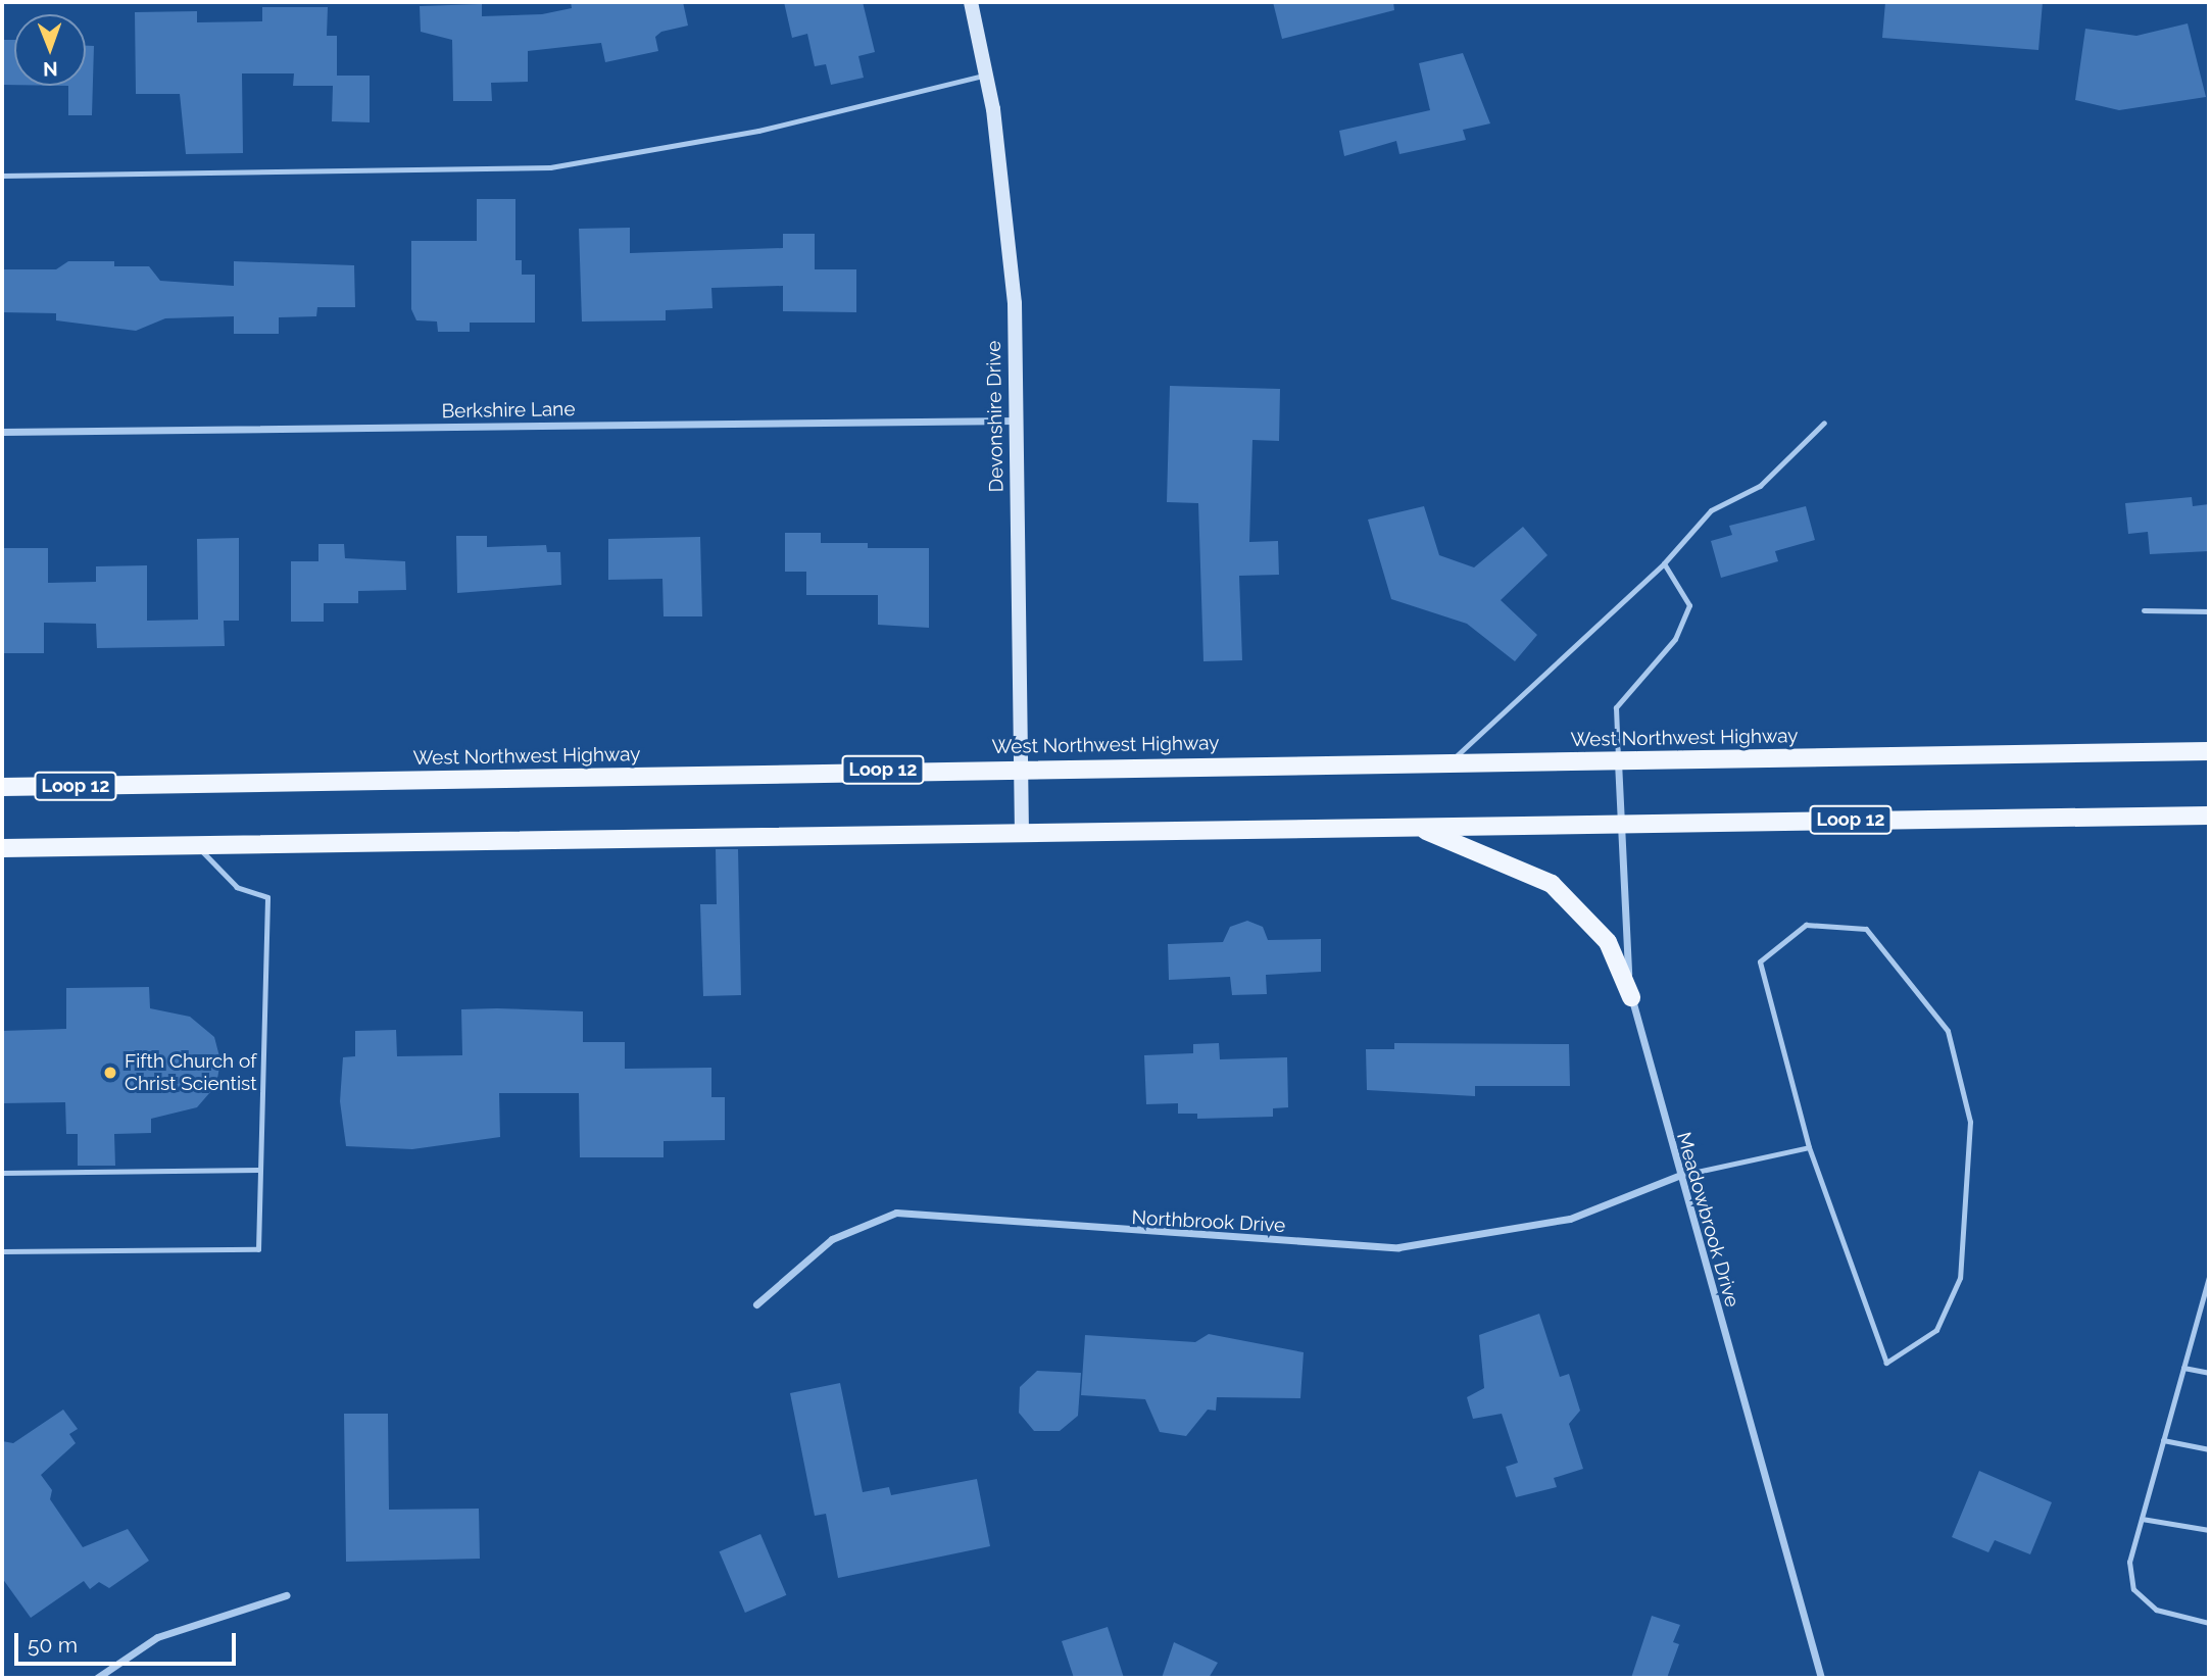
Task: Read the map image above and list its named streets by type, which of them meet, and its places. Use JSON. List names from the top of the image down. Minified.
{"streets":{"main road":["West Northwest Highway","Loop 12"],"street":["Berkshire Lane","Devonshire Drive","Meadowbrook Drive","Northbrook Drive"]},"crossings":[["Berkshire Lane","Devonshire Drive"],["Devonshire Drive","West Northwest Highway"],["Devonshire Drive","Loop 12"],["West Northwest Highway","Meadowbrook Drive"],["Loop 12","Meadowbrook Drive"],["Meadowbrook Drive","Northbrook Drive"]],"places":["Fifth Church of Christ Scientist"],"scale_bar":"50 m","north":"bottom"}
